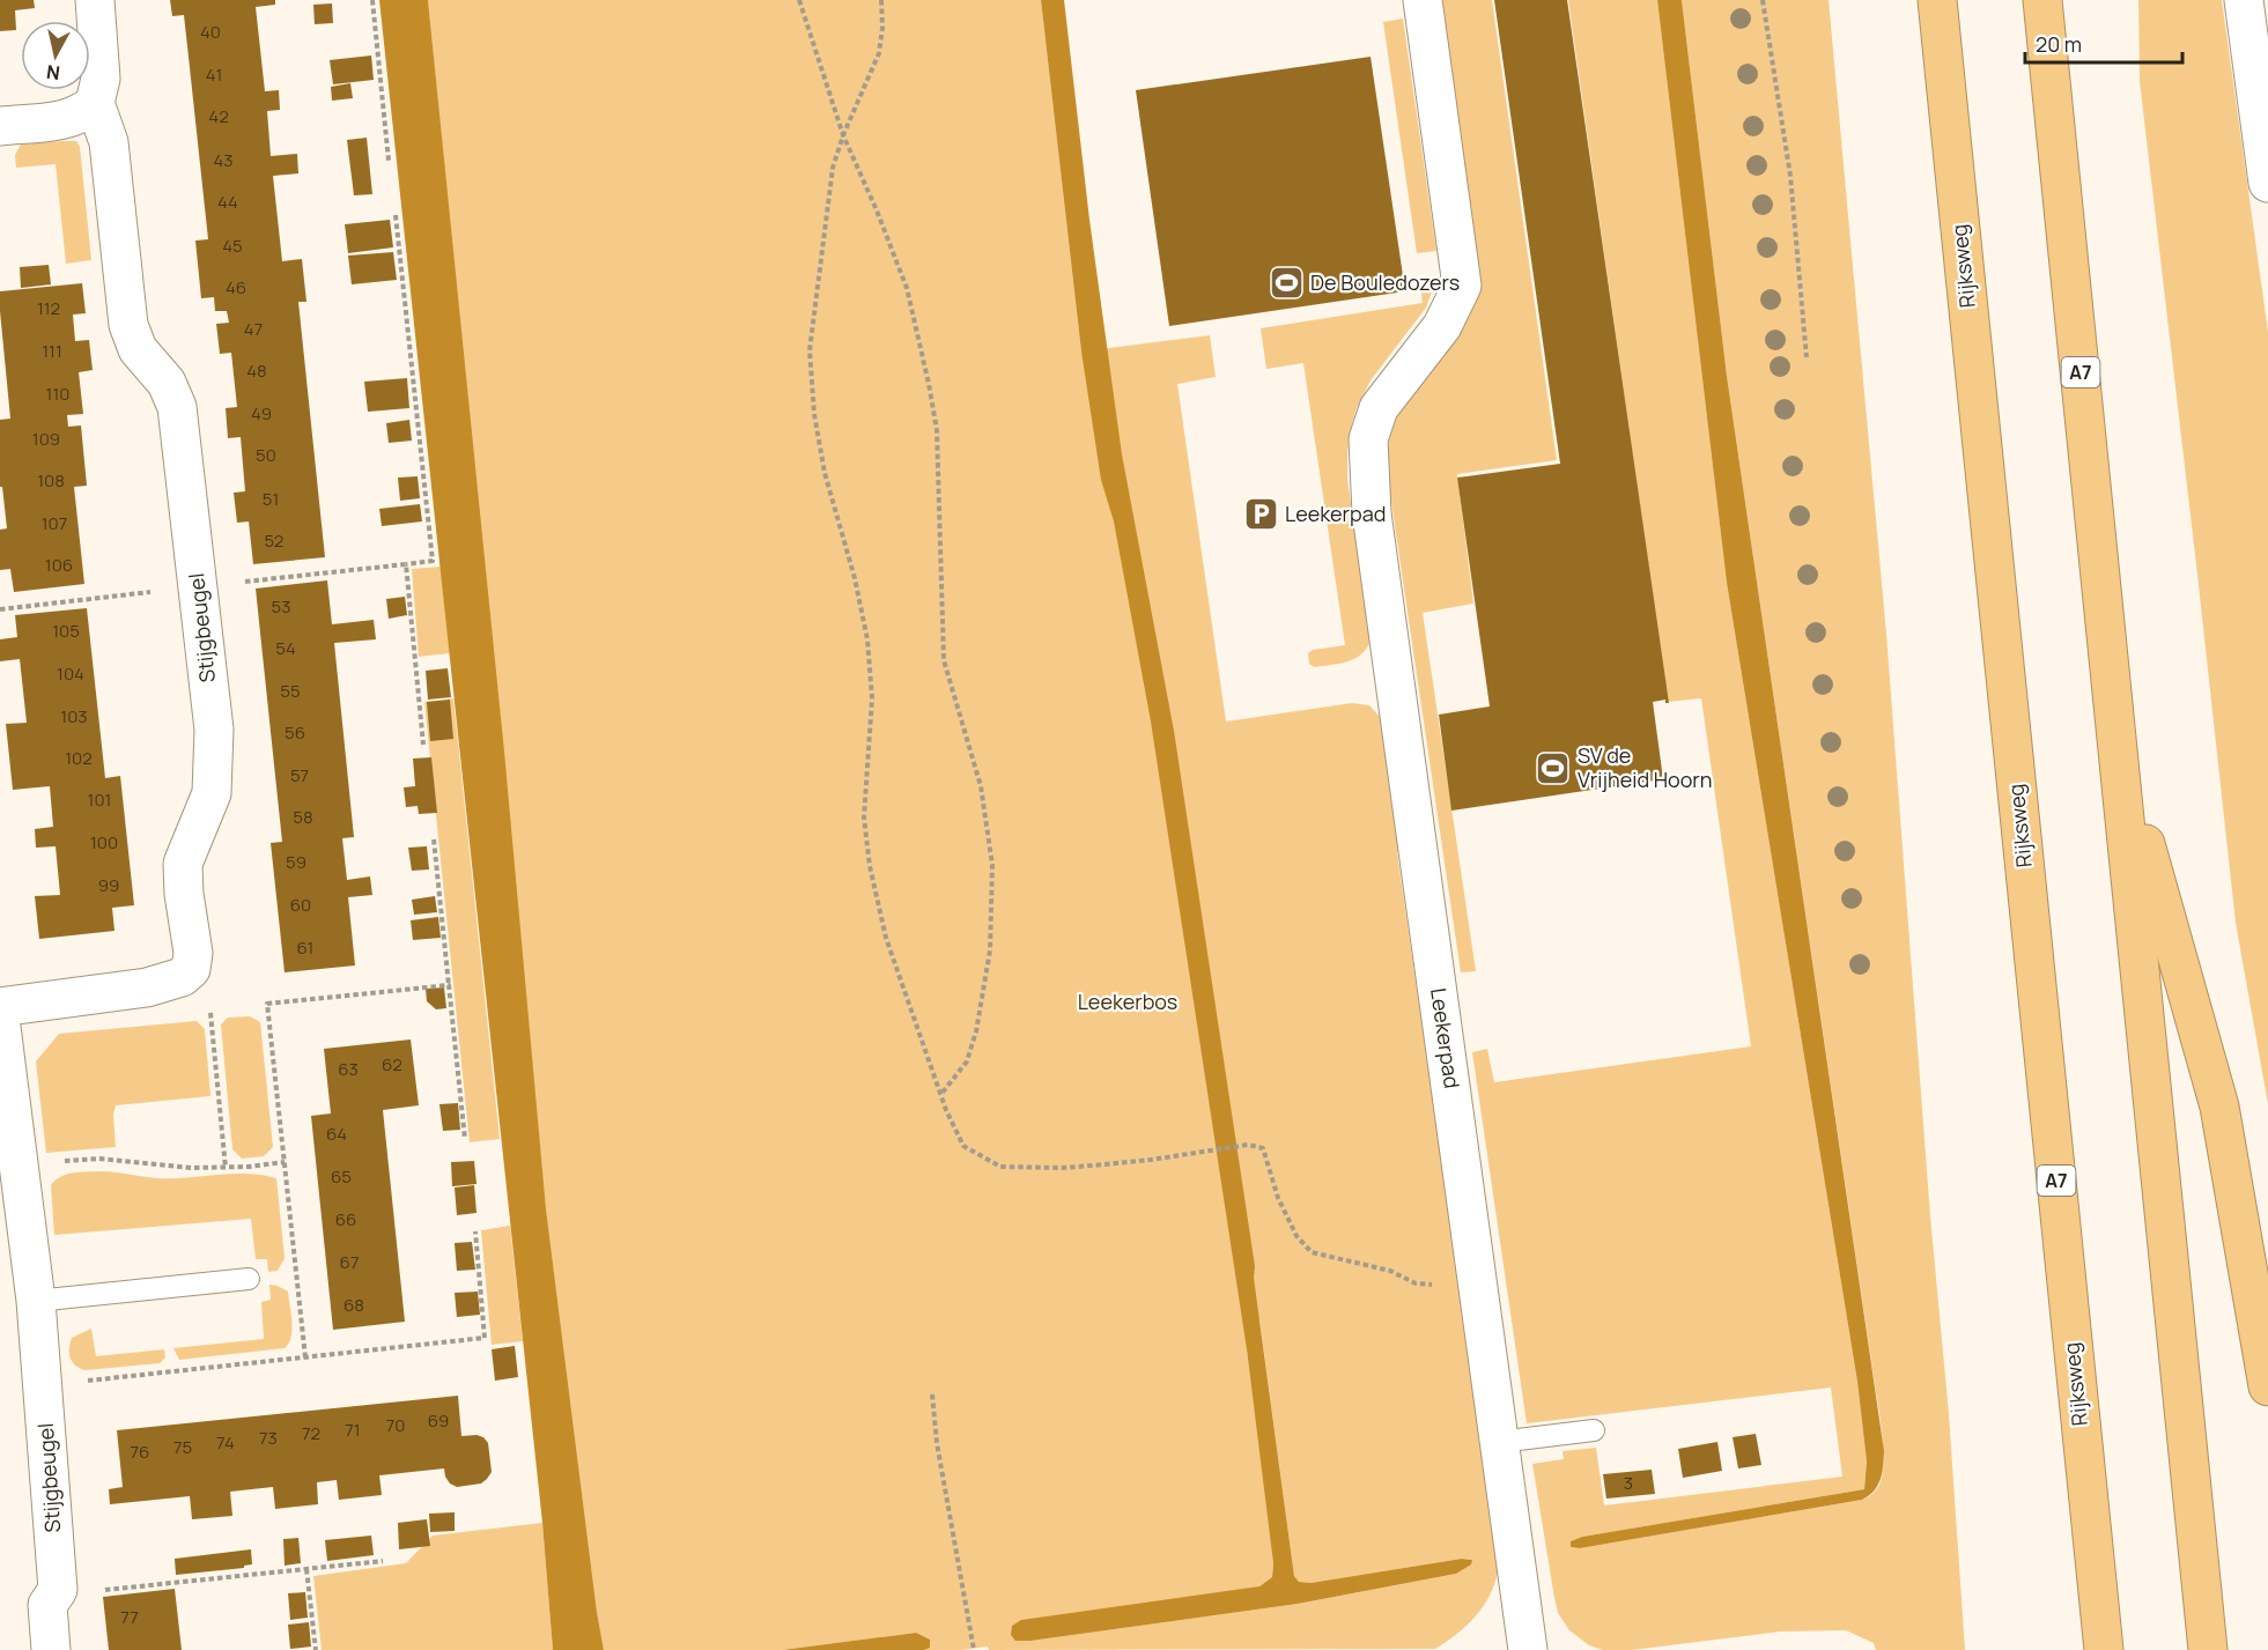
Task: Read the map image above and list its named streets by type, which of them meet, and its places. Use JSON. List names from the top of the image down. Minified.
{"streets":{"highway":["Rijksweg","A7"],"street":["Stijgbeugel","Leekerpad"]},"parks":["Leekerbos"],"places":{"sports":["De Bouledozers","SV de Vrijheid Hoorn"],"parking":["Leekerpad"]},"house_numbers":["40","41","42","43","44","45","46","112","47","111","48","110","49","109","50","108","51","107","52","106","53","105","54","104","55","103","56","102","57","101","58","100","59","99","60","61","62","63","64","65","66","67","68","69","70","71","72","73","74","75","76","3","77"],"scale_bar":"20 m","north":"bottom"}
